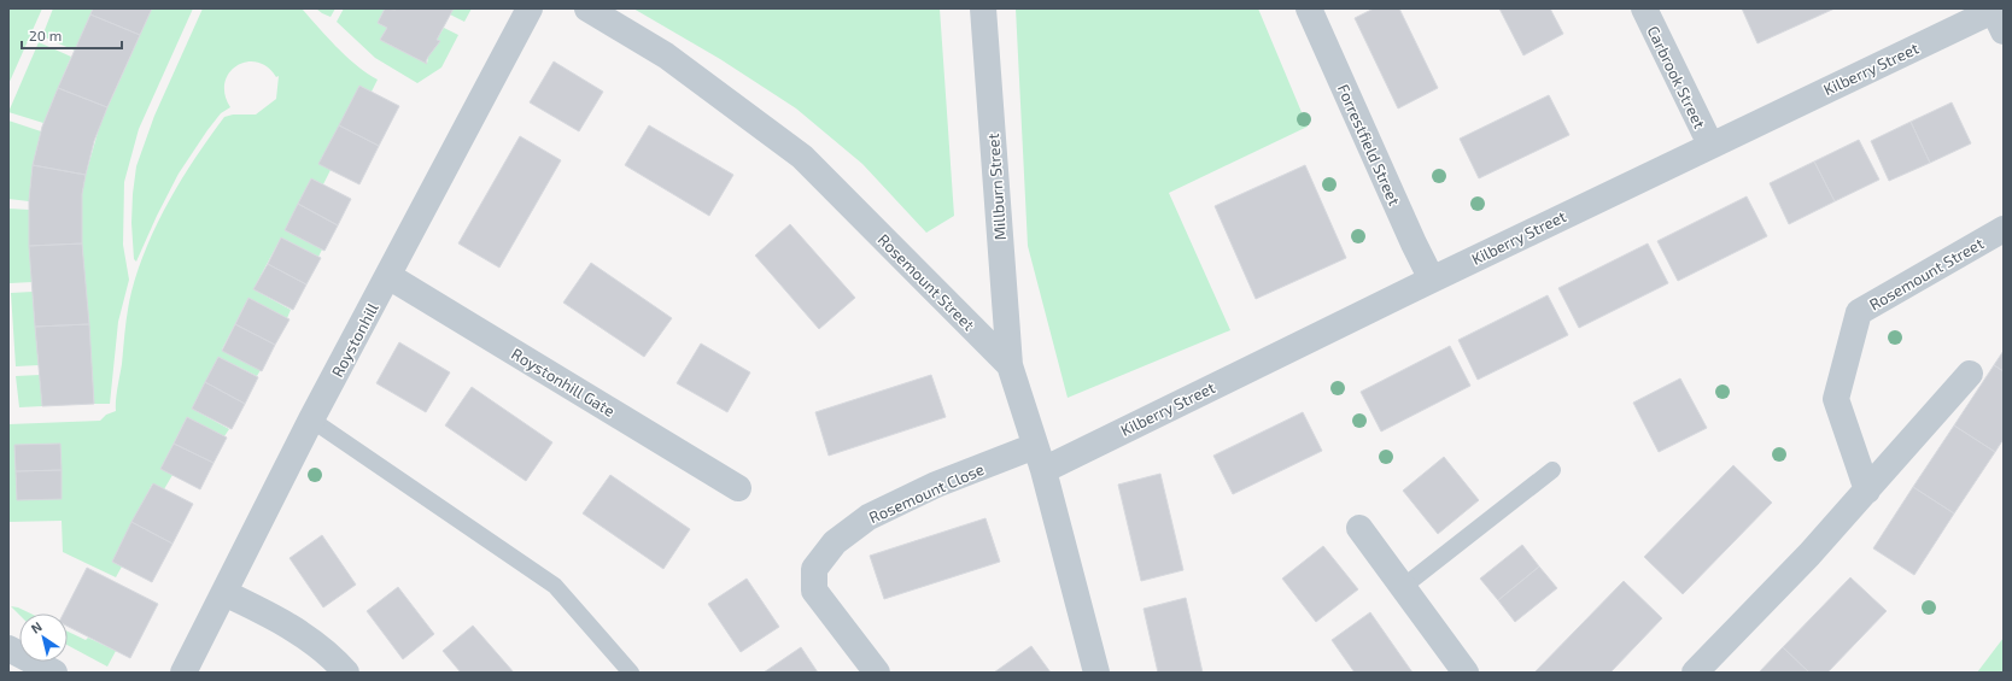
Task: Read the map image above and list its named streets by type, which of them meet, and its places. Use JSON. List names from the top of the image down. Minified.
{"streets":{"street":["Kilberry Street","Carbrook Street","Forrestfield Street","Millburn Street","Rosemount Street","Roystonhill","Roystonhill Gate","Rosemount Close"]},"crossings":[["Kilberry Street","Carbrook Street"],["Kilberry Street","Forrestfield Street"],["Kilberry Street","Rosemount Street"],["Millburn Street","Rosemount Street"],["Rosemount Street","Rosemount Close"],["Roystonhill","Roystonhill Gate"]],"scale_bar":"20 m","north":"top left"}
